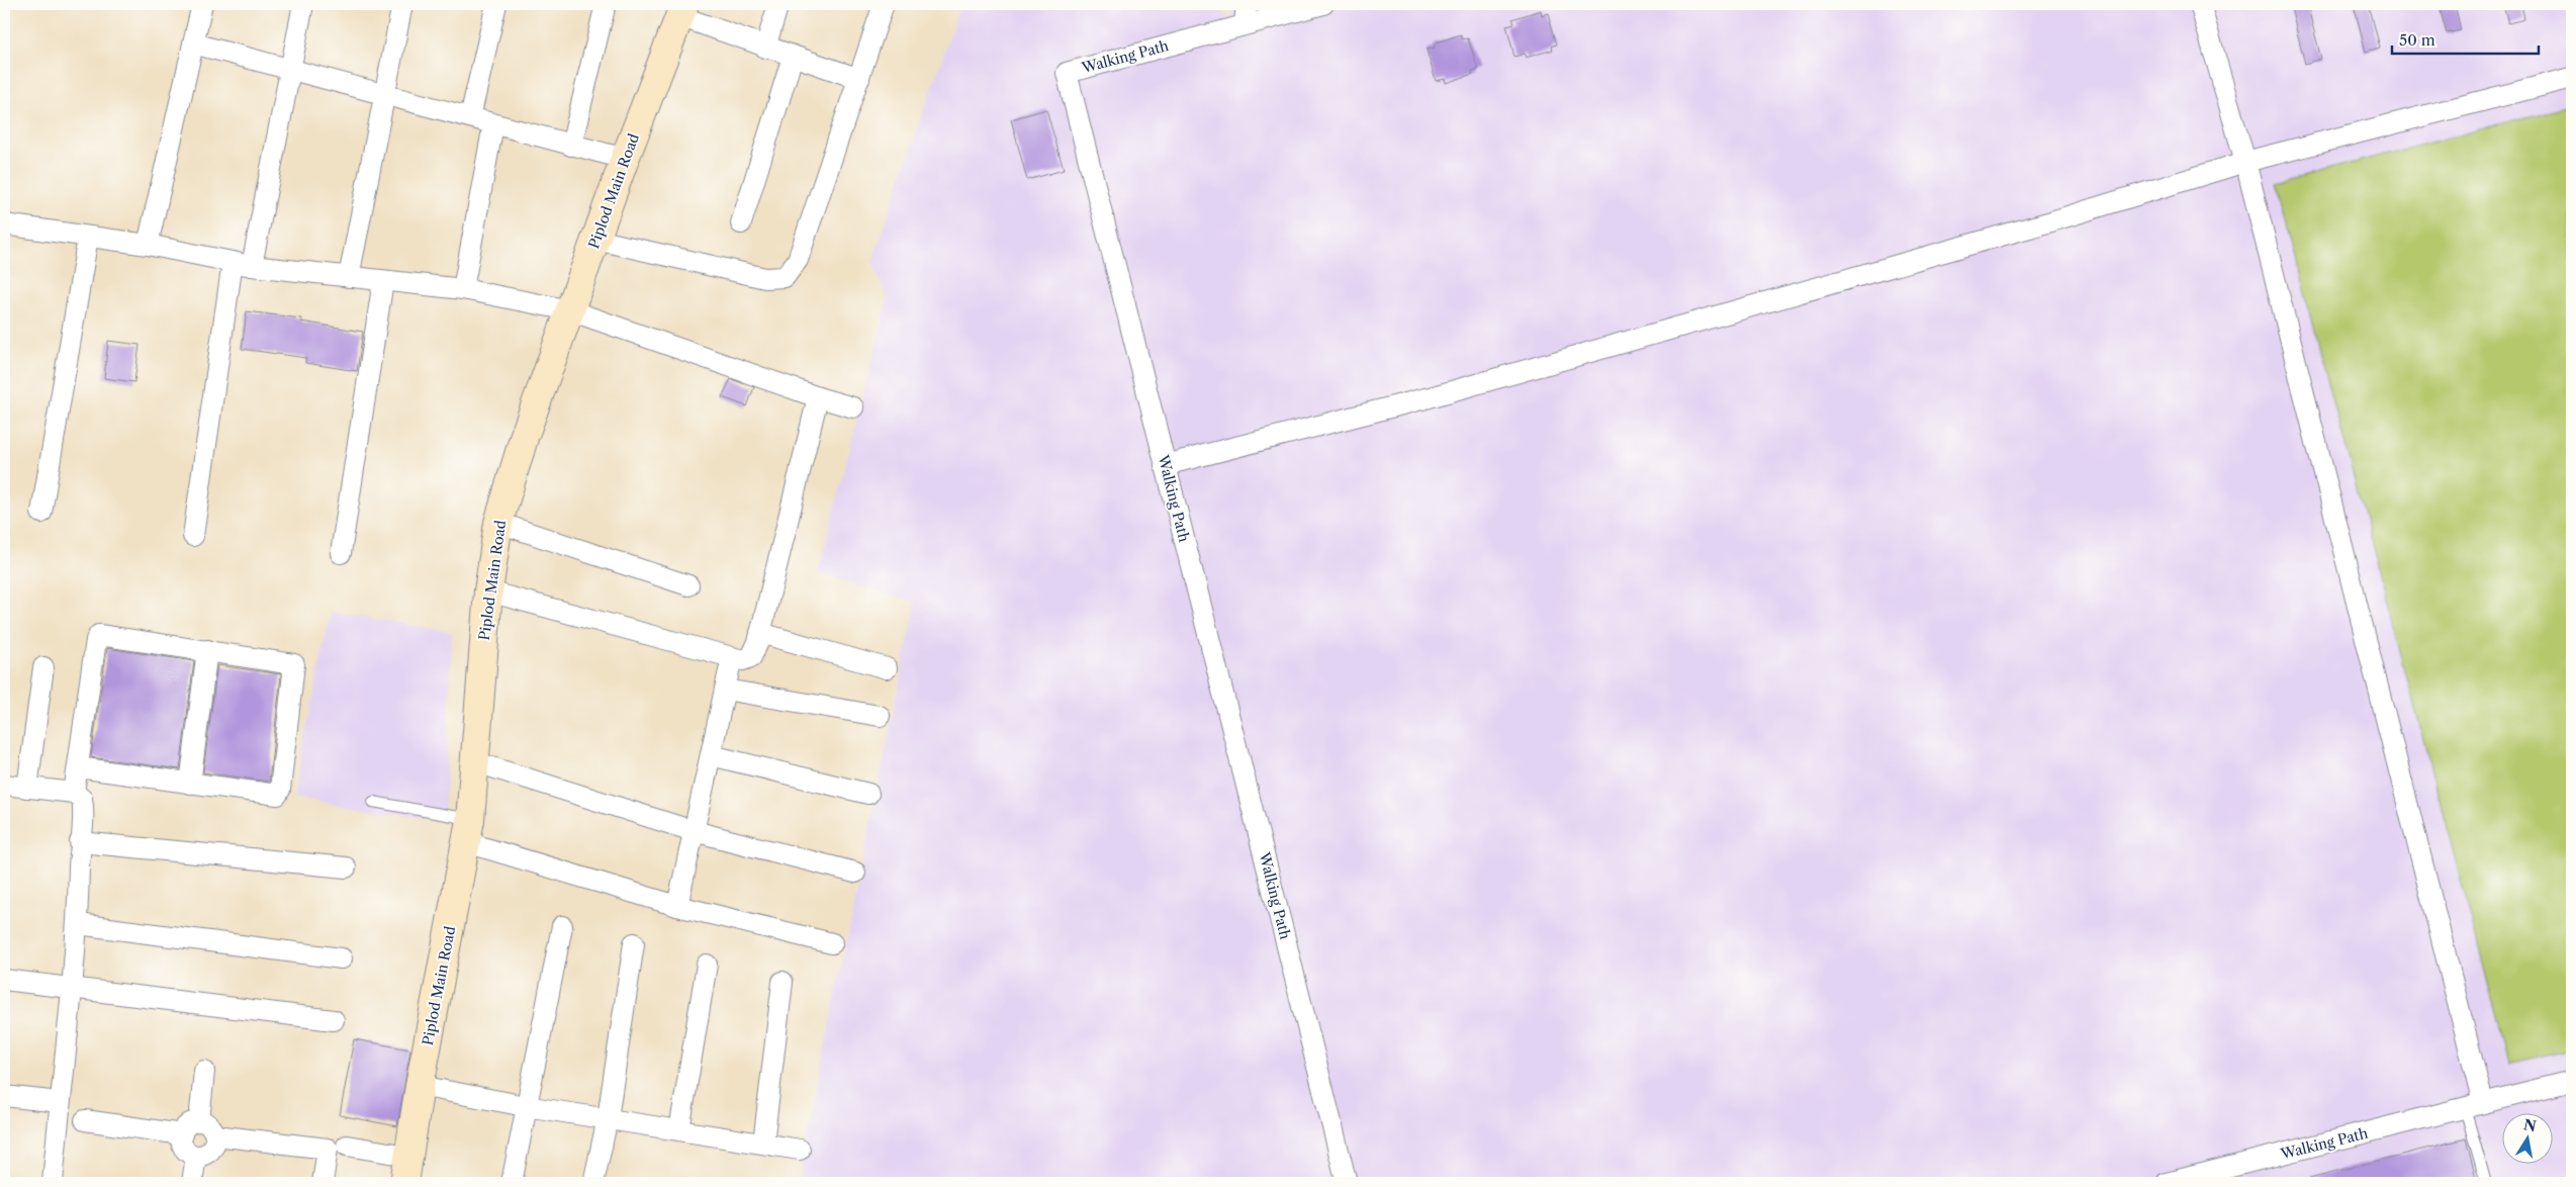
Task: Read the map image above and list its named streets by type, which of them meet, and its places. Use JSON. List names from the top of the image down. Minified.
{"streets":{"street":["Walking Path","Piplod Main Road"]},"scale_bar":"50 m","north":"top"}
